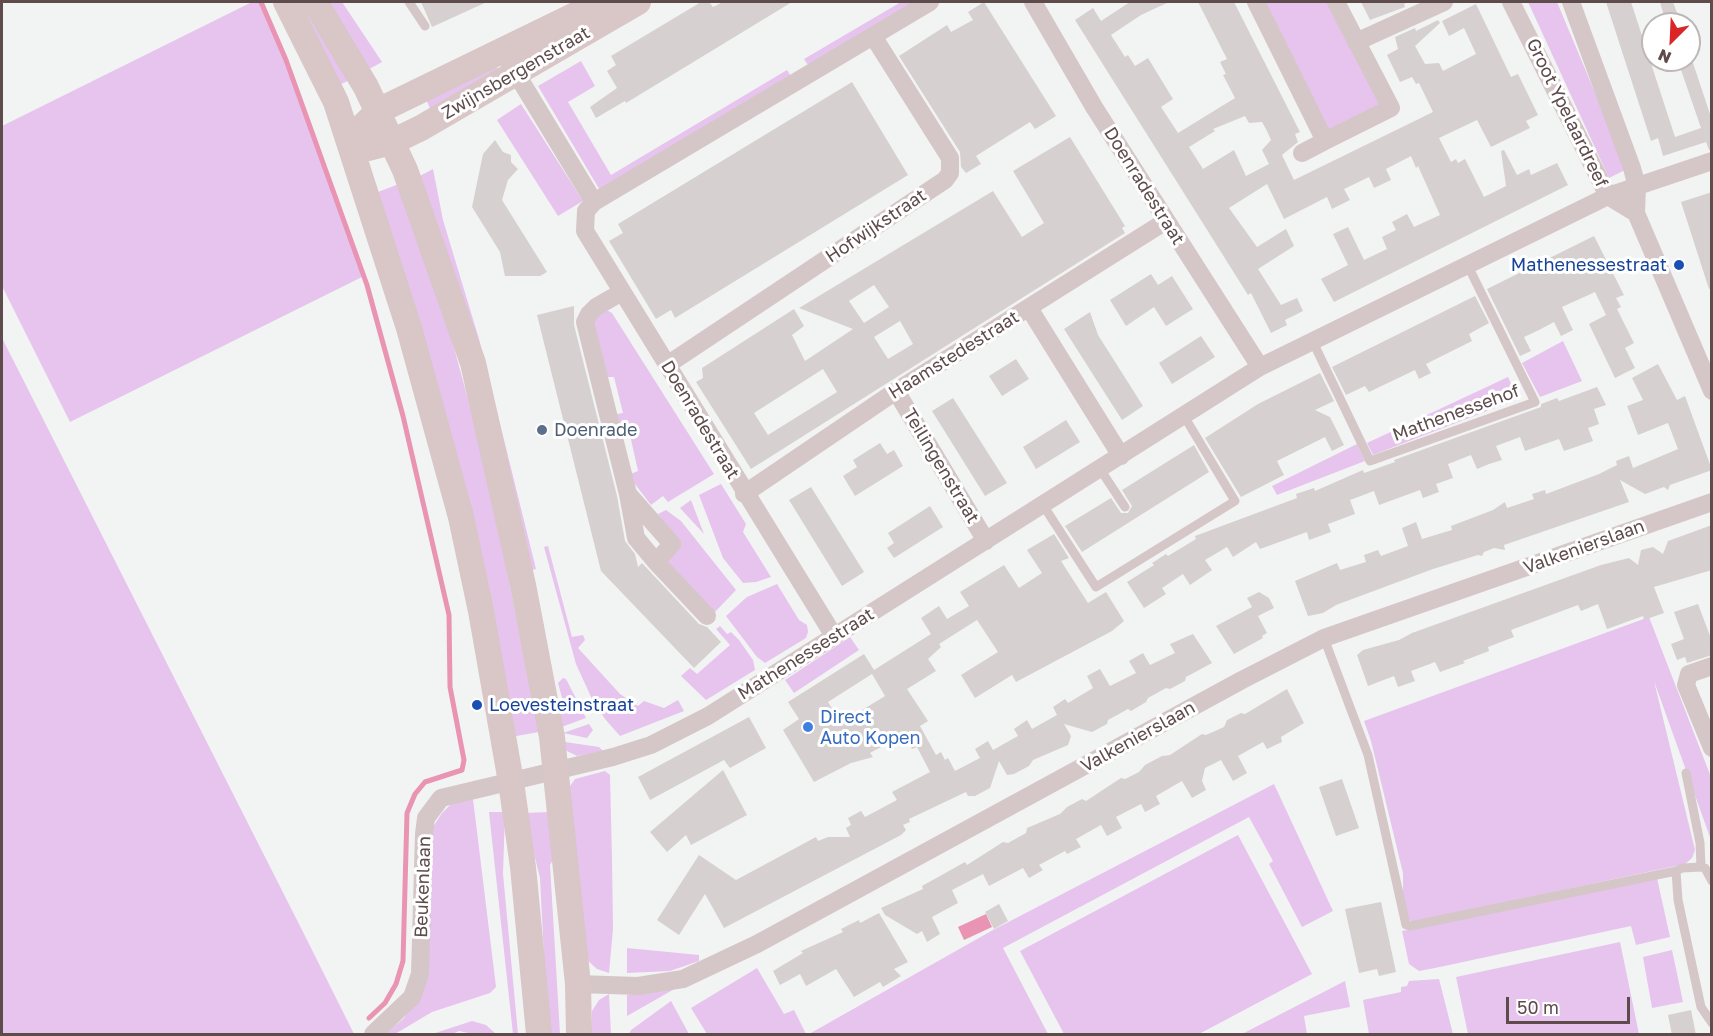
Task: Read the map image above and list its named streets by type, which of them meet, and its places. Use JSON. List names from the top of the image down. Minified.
{"streets":{"street":["Zwijnsbergenstraat","Groot Ypelaardreef","Doenradestraat","Hofwijkstraat","Haamstedestraat","Teilingenstraat","Valkenierslaan","Mathenessestraat","Beukenlaan"],"lane":["Mathenessehof"]},"crossings":[["Groot Ypelaardreef","Mathenessestraat"],["Doenradestraat","Hofwijkstraat"],["Doenradestraat","Haamstedestraat"],["Doenradestraat","Mathenessestraat"],["Haamstedestraat","Teilingenstraat"],["Mathenessehof","Mathenessestraat"],["Teilingenstraat","Mathenessestraat"],["Mathenessestraat","Beukenlaan"]],"places":["Mathenessestraat","Doenrade","Loevesteinstraat","Direct Auto Kopen"],"scale_bar":"50 m","north":"bottom left"}
